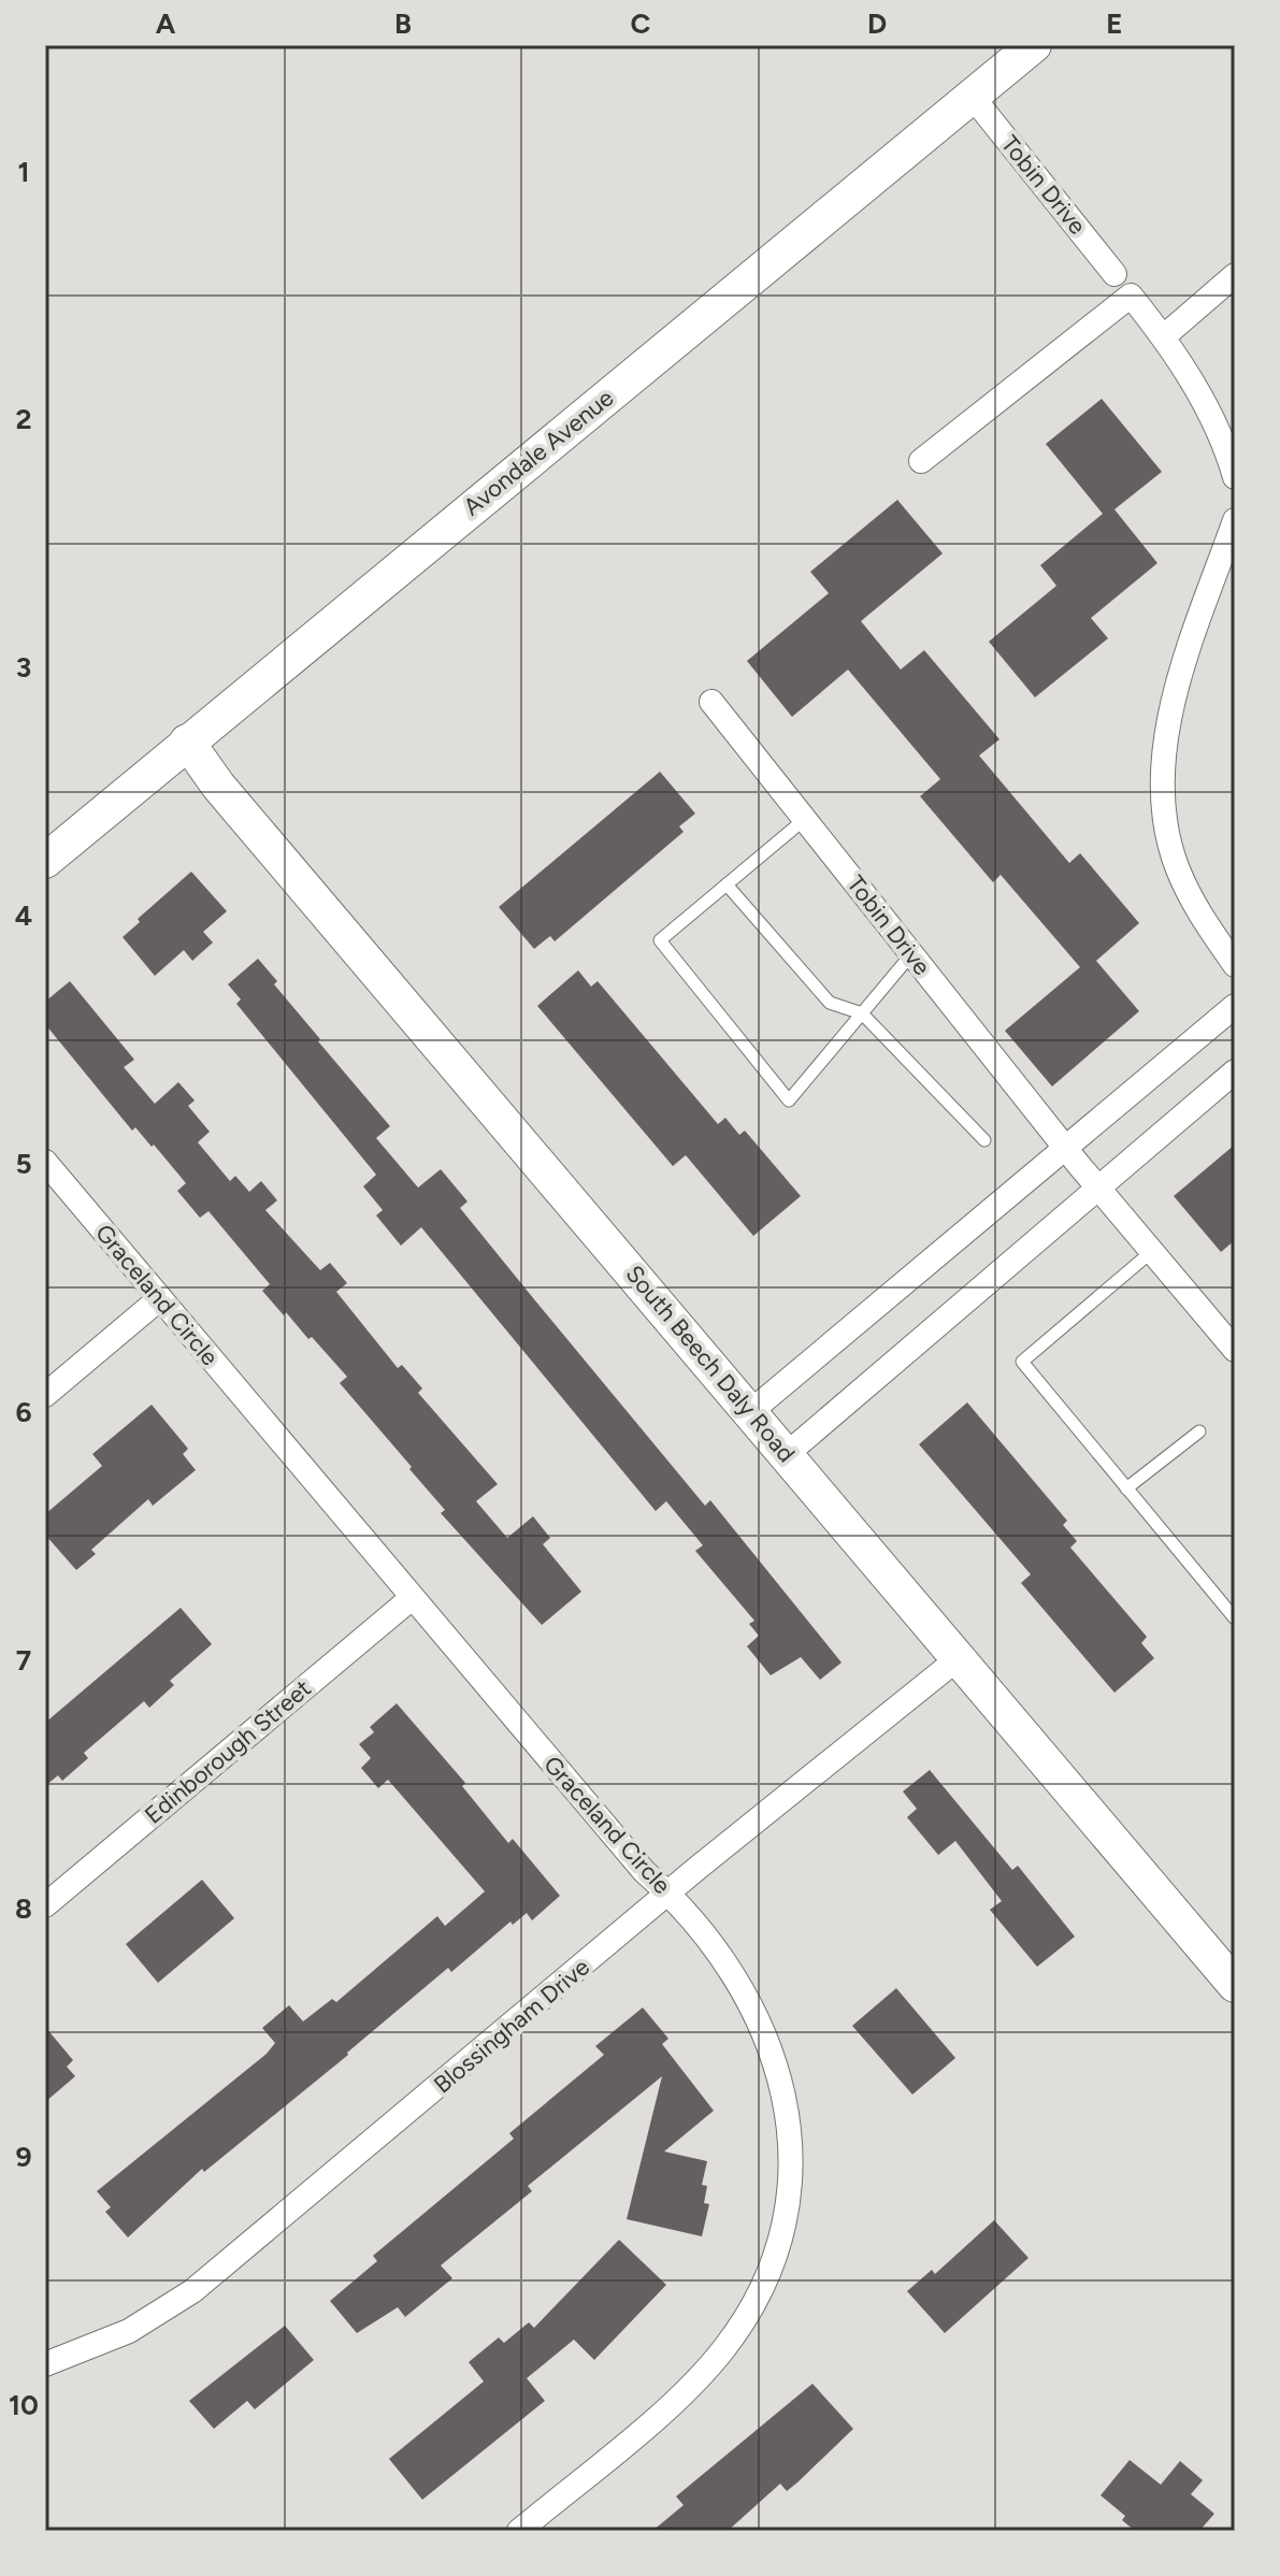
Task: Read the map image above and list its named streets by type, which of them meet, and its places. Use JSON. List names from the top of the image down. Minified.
{"streets":{"street":["Tobin Drive","Avondale Avenue","Graceland Circle","South Beech Daly Road","Edinborough Street","Blossingham Drive"]},"crossings":[["Tobin Drive","Avondale Avenue"],["Avondale Avenue","South Beech Daly Road"],["Graceland Circle","Edinborough Street"],["Graceland Circle","Blossingham Drive"],["South Beech Daly Road","Blossingham Drive"]],"grid":{"columns":["A","B","C","D","E"],"rows":["1","2","3","4","5","6","7","8","9","10"]}}
